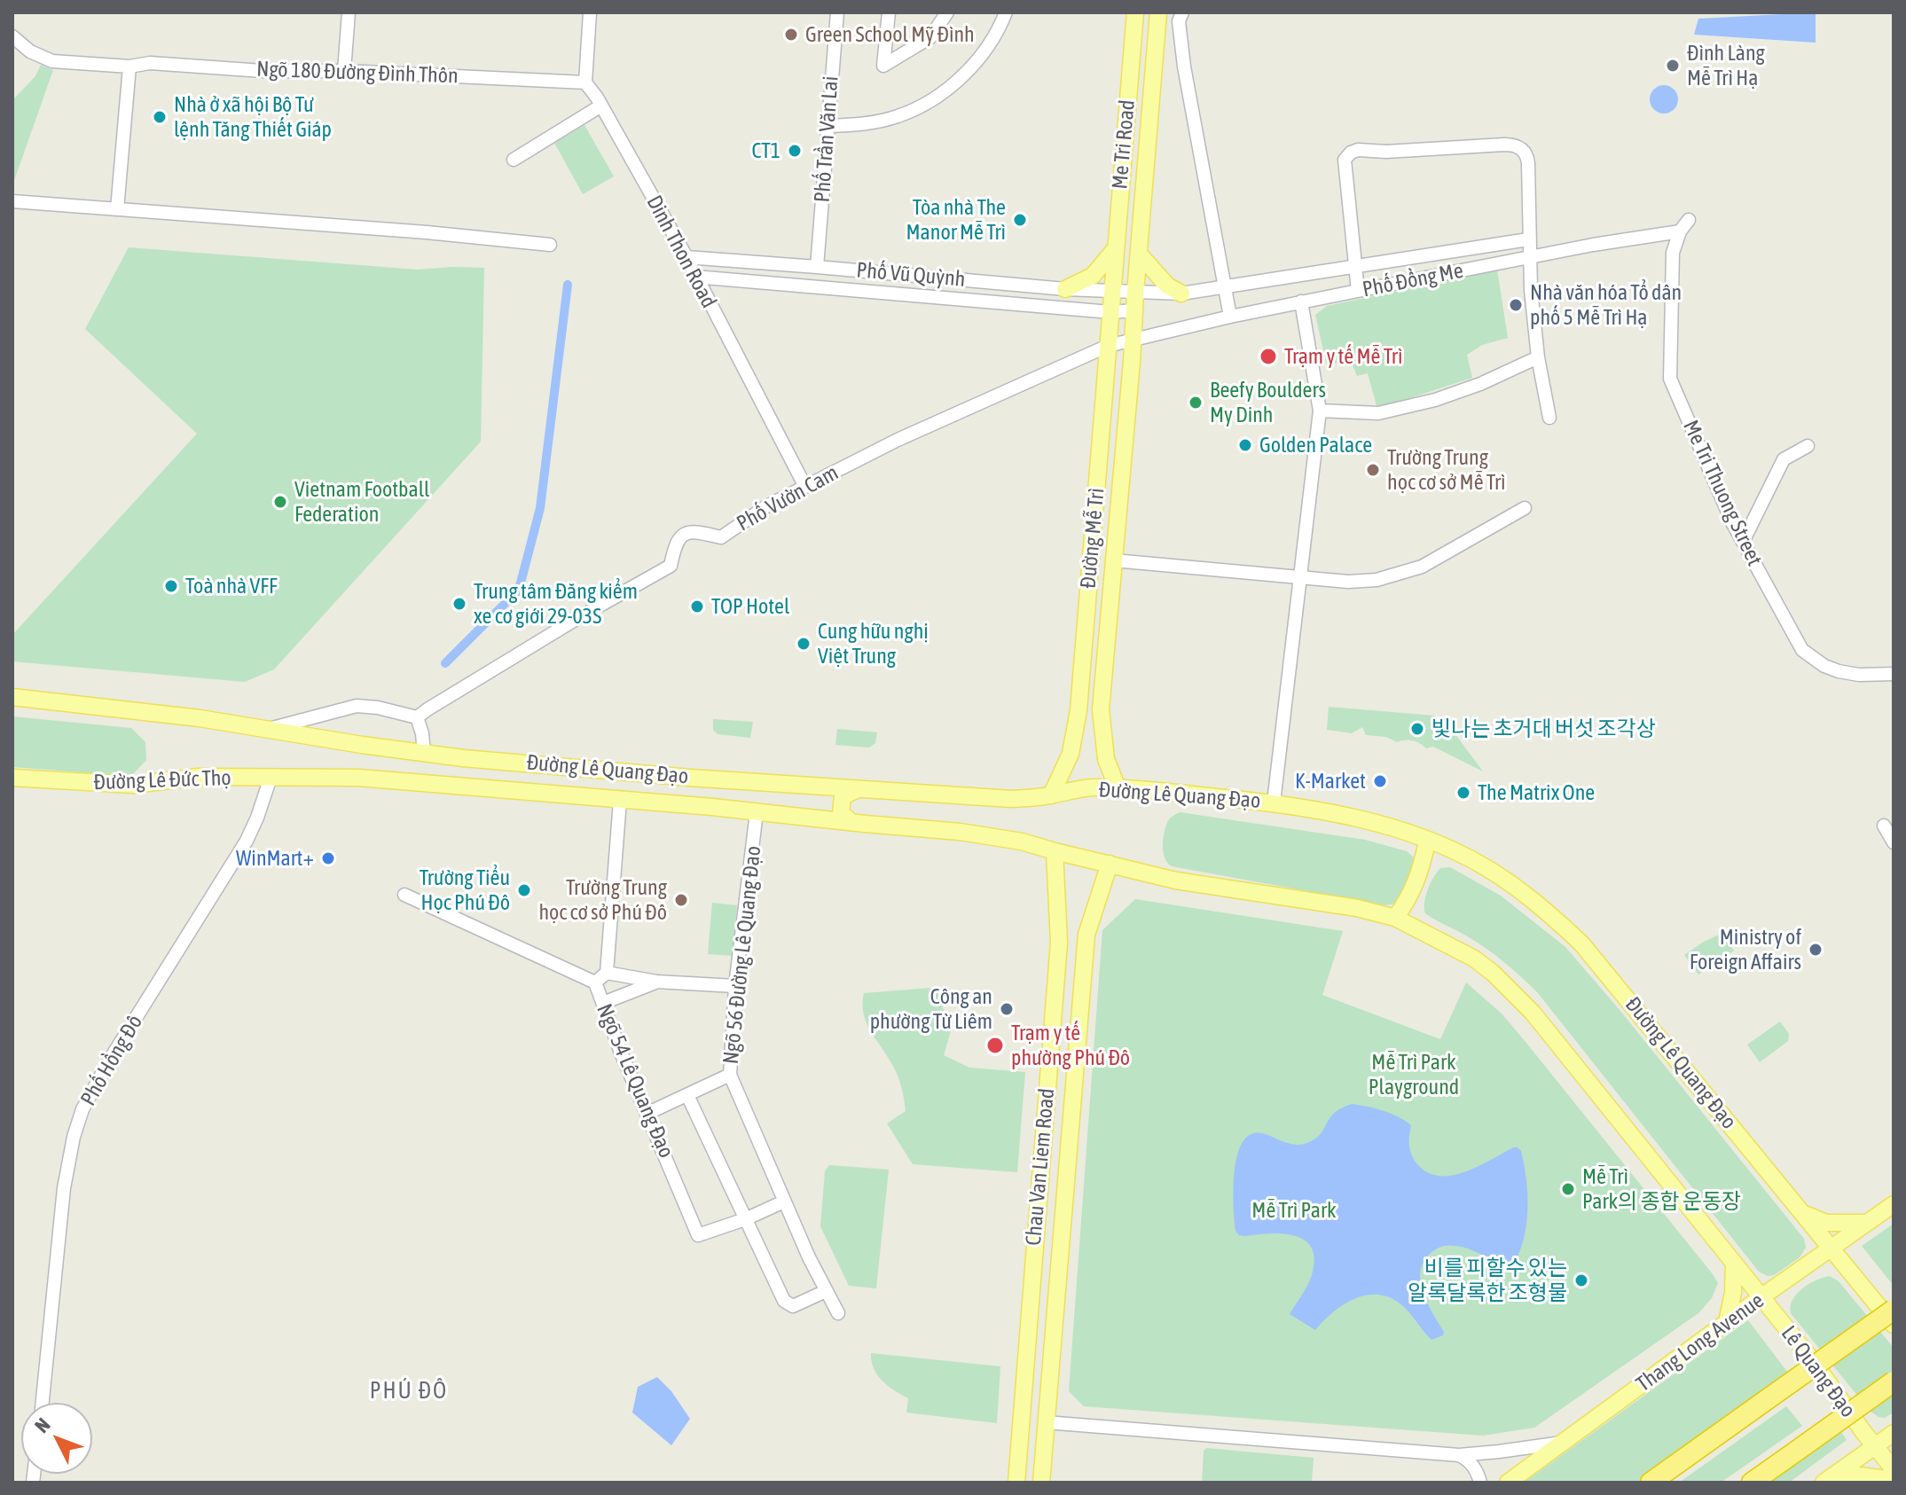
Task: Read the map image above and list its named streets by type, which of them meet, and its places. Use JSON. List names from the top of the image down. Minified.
{"streets":{"main road":["Me Tri Road","Đường Mễ Trì","Đường Lê Quang Đạo","Đường Lê Đức Thọ","Chau Van Liem Road","Thang Long Avenue","Lê Quang Đạo"],"street":["Ngõ 180 Đường Đình Thôn","Phố Trần Văn Lai","Dinh Thon Road","Phố Vũ Quỳnh","Phố Đồng Me","Me Tri Thuong Street","Phố Vườn Cam","Ngõ 56 Đường Lê Quang Đạo","Phố Hồng Đô","Ngõ 54 Lê Quang Đạo"]},"crossings":[["Ngõ 180 Đường Đình Thôn","Dinh Thon Road"],["Phố Trần Văn Lai","Phố Vũ Quỳnh"],["Me Tri Road","Phố Vũ Quỳnh"],["Me Tri Road","Phố Đồng Me"],["Me Tri Road","Đường Mễ Trì"],["Dinh Thon Road","Phố Vũ Quỳnh"],["Dinh Thon Road","Phố Vườn Cam"],["Phố Vũ Quỳnh","Phố Đồng Me"],["Phố Vũ Quỳnh","Đường Mễ Trì"],["Phố Đồng Me","Me Tri Thuong Street"],["Phố Đồng Me","Phố Vườn Cam"],["Phố Đồng Me","Đường Mễ Trì"],["Phố Vườn Cam","Đường Mễ Trì"],["Đường Mễ Trì","Đường Lê Quang Đạo"],["Đường Lê Quang Đạo","Đường Lê Đức Thọ"],["Đường Lê Quang Đạo","Ngõ 56 Đường Lê Quang Đạo"],["Đường Lê Quang Đạo","Phố Hồng Đô"],["Đường Lê Quang Đạo","Ngõ 54 Lê Quang Đạo"],["Đường Lê Quang Đạo","Chau Van Liem Road"],["Đường Lê Quang Đạo","Thang Long Avenue"],["Đường Lê Quang Đạo","Lê Quang Đạo"],["Đường Lê Đức Thọ","Phố Hồng Đô"],["Thang Long Avenue","Lê Quang Đạo"]],"districts":["PHÚ ĐÔ"],"parks":["Mễ Trì Park Playground","Mễ Trì Park"],"places":["Green School Mỹ Đình","Đình Làng Mễ Trì Hạ","Nhà ở xã hội Bộ Tư lệnh Tăng Thiết Giáp","CT1","Tòa nhà The Manor Mễ Trì","Nhà văn hóa Tổ dân phố 5 Mễ Trì Hạ","Trạm y tế Mễ Trì","Beefy Boulders My Dinh","Golden Palace","Trường Trung học cơ sở Mễ Trì","Vietnam Football Federation","Toà nhà VFF","Trung tâm Đăng kiểm xe cơ giới 29-03S","TOP Hotel","Cung hữu nghị Việt Trung","빛나는 초거대 버섯 조각상","K-Market","The Matrix One","WinMart+","Trường Tiểu Học Phú Đô","Trường Trung học cơ sở Phú Đô","Ministry of Foreign Affairs","Công an phường Từ Liêm","Trạm y tế phường Phú Đô","Mễ Trì Park의 종합 운동장","비를 피할수 있는 알록달록한 조형물"],"north":"top left"}
